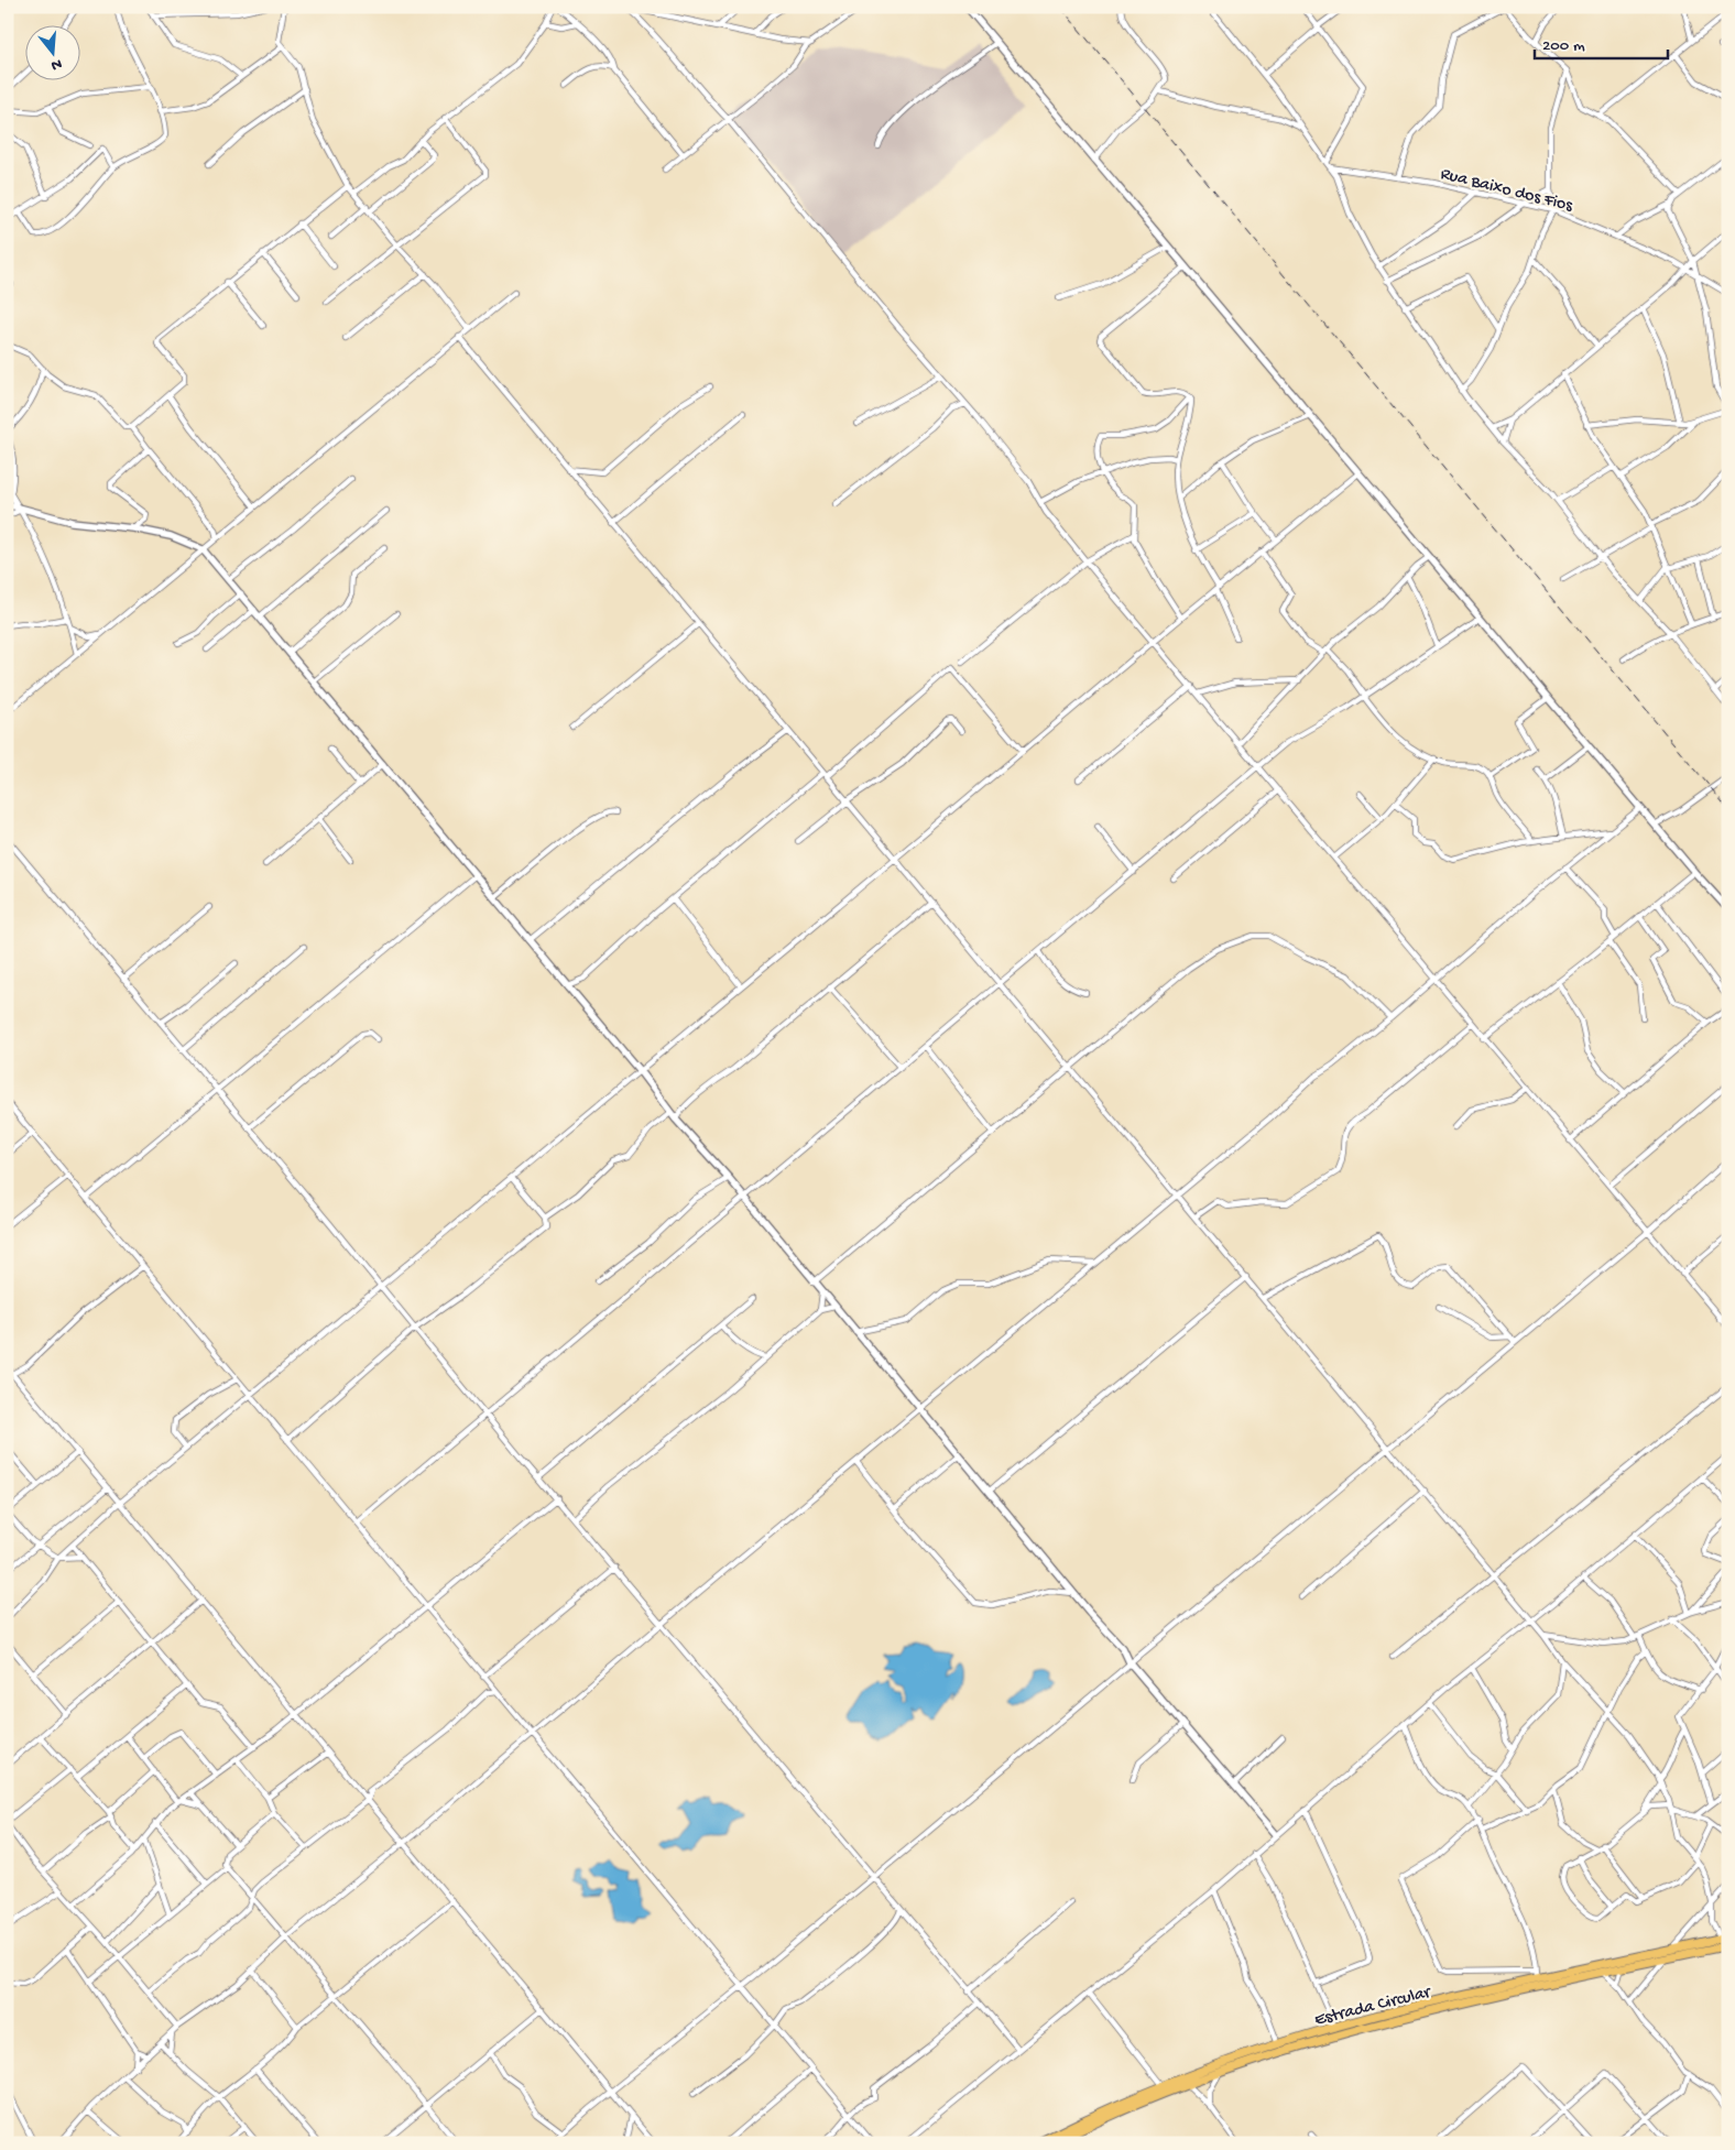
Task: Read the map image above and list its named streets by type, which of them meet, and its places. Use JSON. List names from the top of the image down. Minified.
{"streets":{"main road":["Estrada Circular"],"street":["Rua Baixo dos Fios"]},"scale_bar":"200 m","north":"bottom"}
